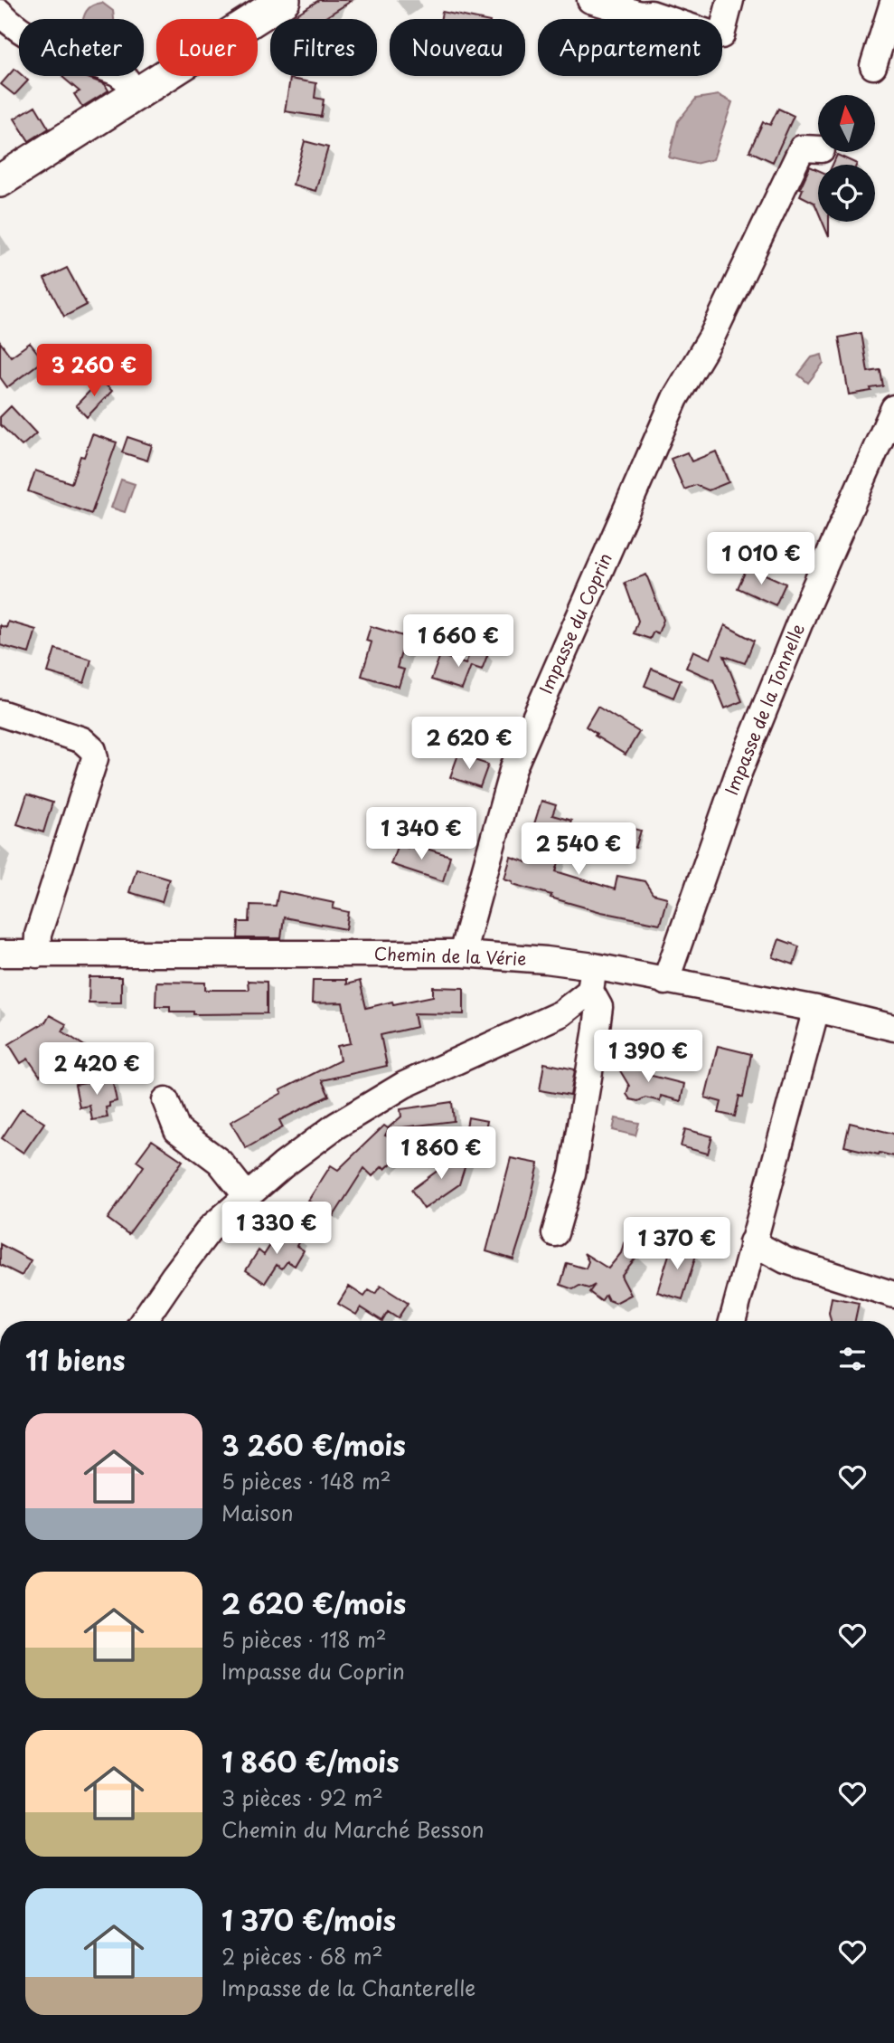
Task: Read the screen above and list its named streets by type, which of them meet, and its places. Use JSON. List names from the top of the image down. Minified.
{"streets":{"street":["Impasse du Coprin","Impasse de la Tonnelle","Chemin de la Vérie"]},"crossings":[["Impasse du Coprin","Chemin de la Vérie"],["Impasse de la Tonnelle","Chemin de la Vérie"]],"north":"top","page":{"chip":["Acheter","Louer","Filtres","Nouveau","Appartement"],"price":["3 260 €","1 010 €","1 660 €","2 620 €","1 340 €","2 540 €","1 390 €","2 420 €","1 860 €","1 330 €","1 370 €"],"heading":"11 biens","list":[{"name":"3 260 €/mois","note":"5 pièces · 148 m² · Maison"},{"name":"2 620 €/mois","note":"5 pièces · 118 m² · Impasse du Coprin"},{"name":"1 860 €/mois","note":"3 pièces · 92 m² · Chemin du Marché Besson"},{"name":"1 370 €/mois","note":"2 pièces · 68 m² · Impasse de la Chanterelle"}]}}
